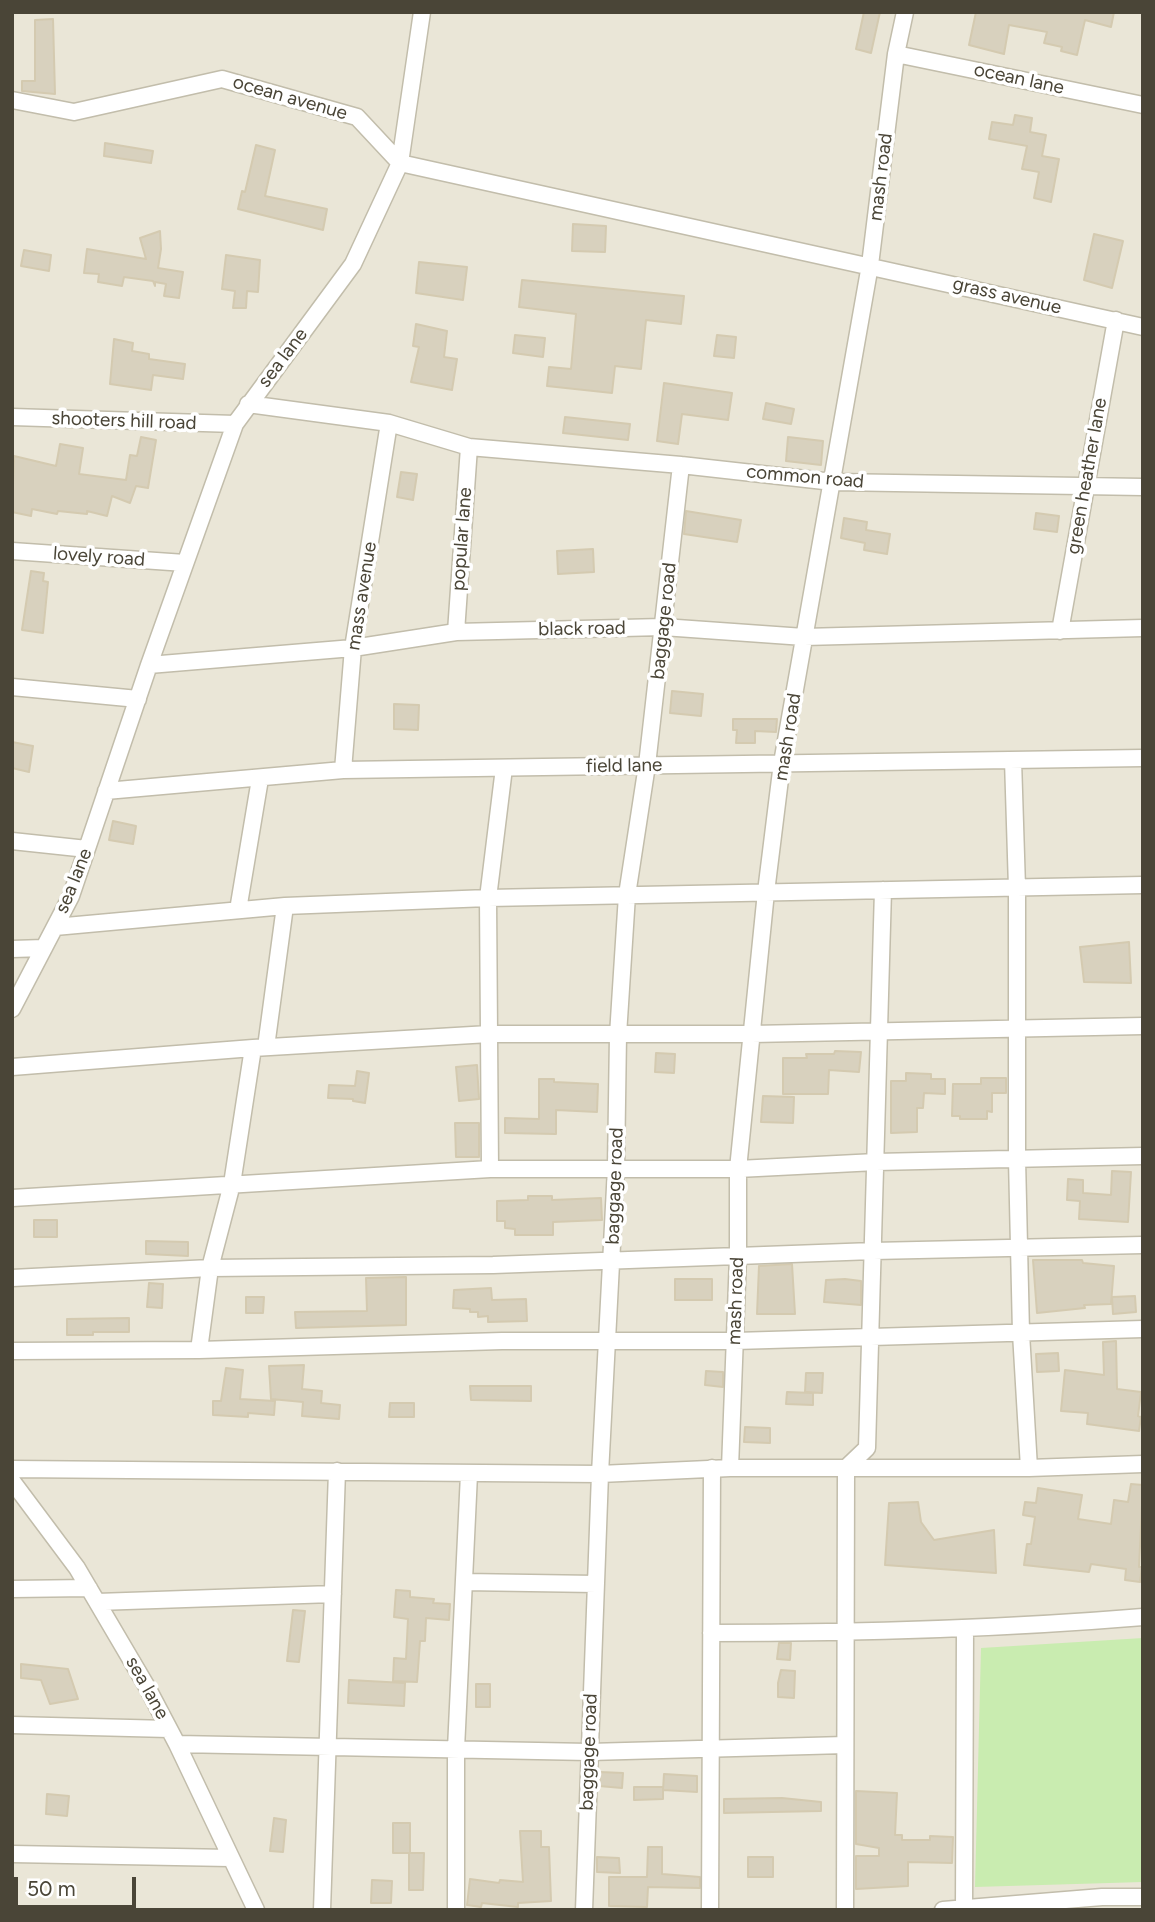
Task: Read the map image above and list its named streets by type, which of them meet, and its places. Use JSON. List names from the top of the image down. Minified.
{"streets":{"street":["ocean lane","ocean avenue","mash road","grass avenue","sea lane","shooters hill road","green heather lane","common road","popular lane","lovely road","mass avenue","baggage road","black road","field lane"]},"crossings":[["ocean lane","mash road"],["ocean avenue","sea lane"],["mash road","grass avenue"],["mash road","common road"],["mash road","black road"],["mash road","field lane"],["grass avenue","green heather lane"],["sea lane","shooters hill road"],["sea lane","common road"],["sea lane","lovely road"],["sea lane","black road"],["sea lane","field lane"],["green heather lane","common road"],["green heather lane","black road"],["common road","popular lane"],["common road","mass avenue"],["common road","baggage road"],["popular lane","black road"],["mass avenue","black road"],["mass avenue","field lane"],["baggage road","black road"],["baggage road","field lane"]],"scale_bar":"50 m"}
